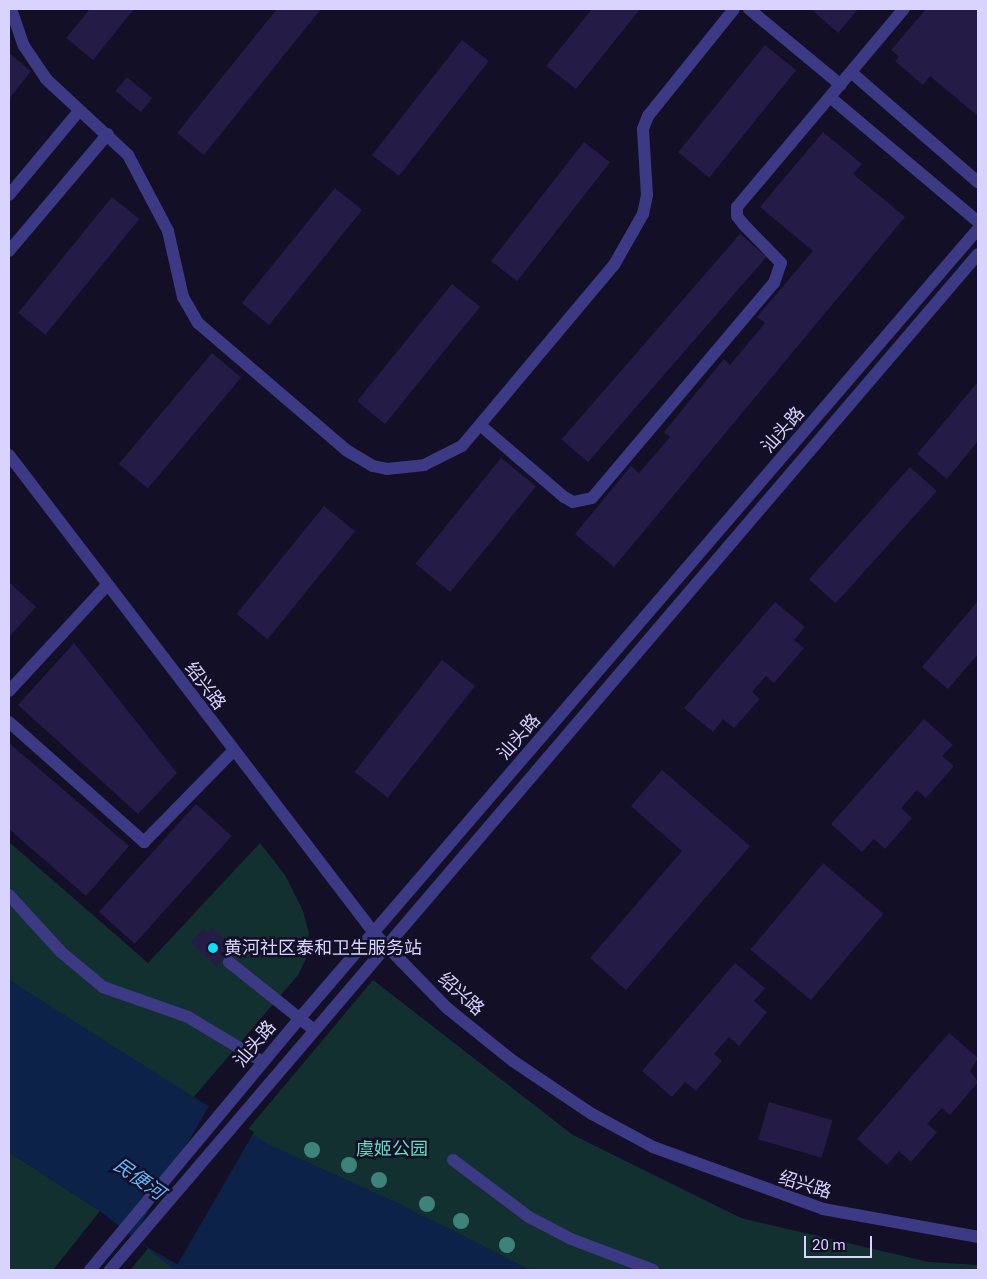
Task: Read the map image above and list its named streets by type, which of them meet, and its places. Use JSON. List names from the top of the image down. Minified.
{"streets":{"street":["汕头路","绍兴路"]},"crossings":[["汕头路","绍兴路"]],"water":["民便河"],"parks":["虞姬公园"],"places":["黄河社区泰和卫生服务站"],"scale_bar":"20 m"}
